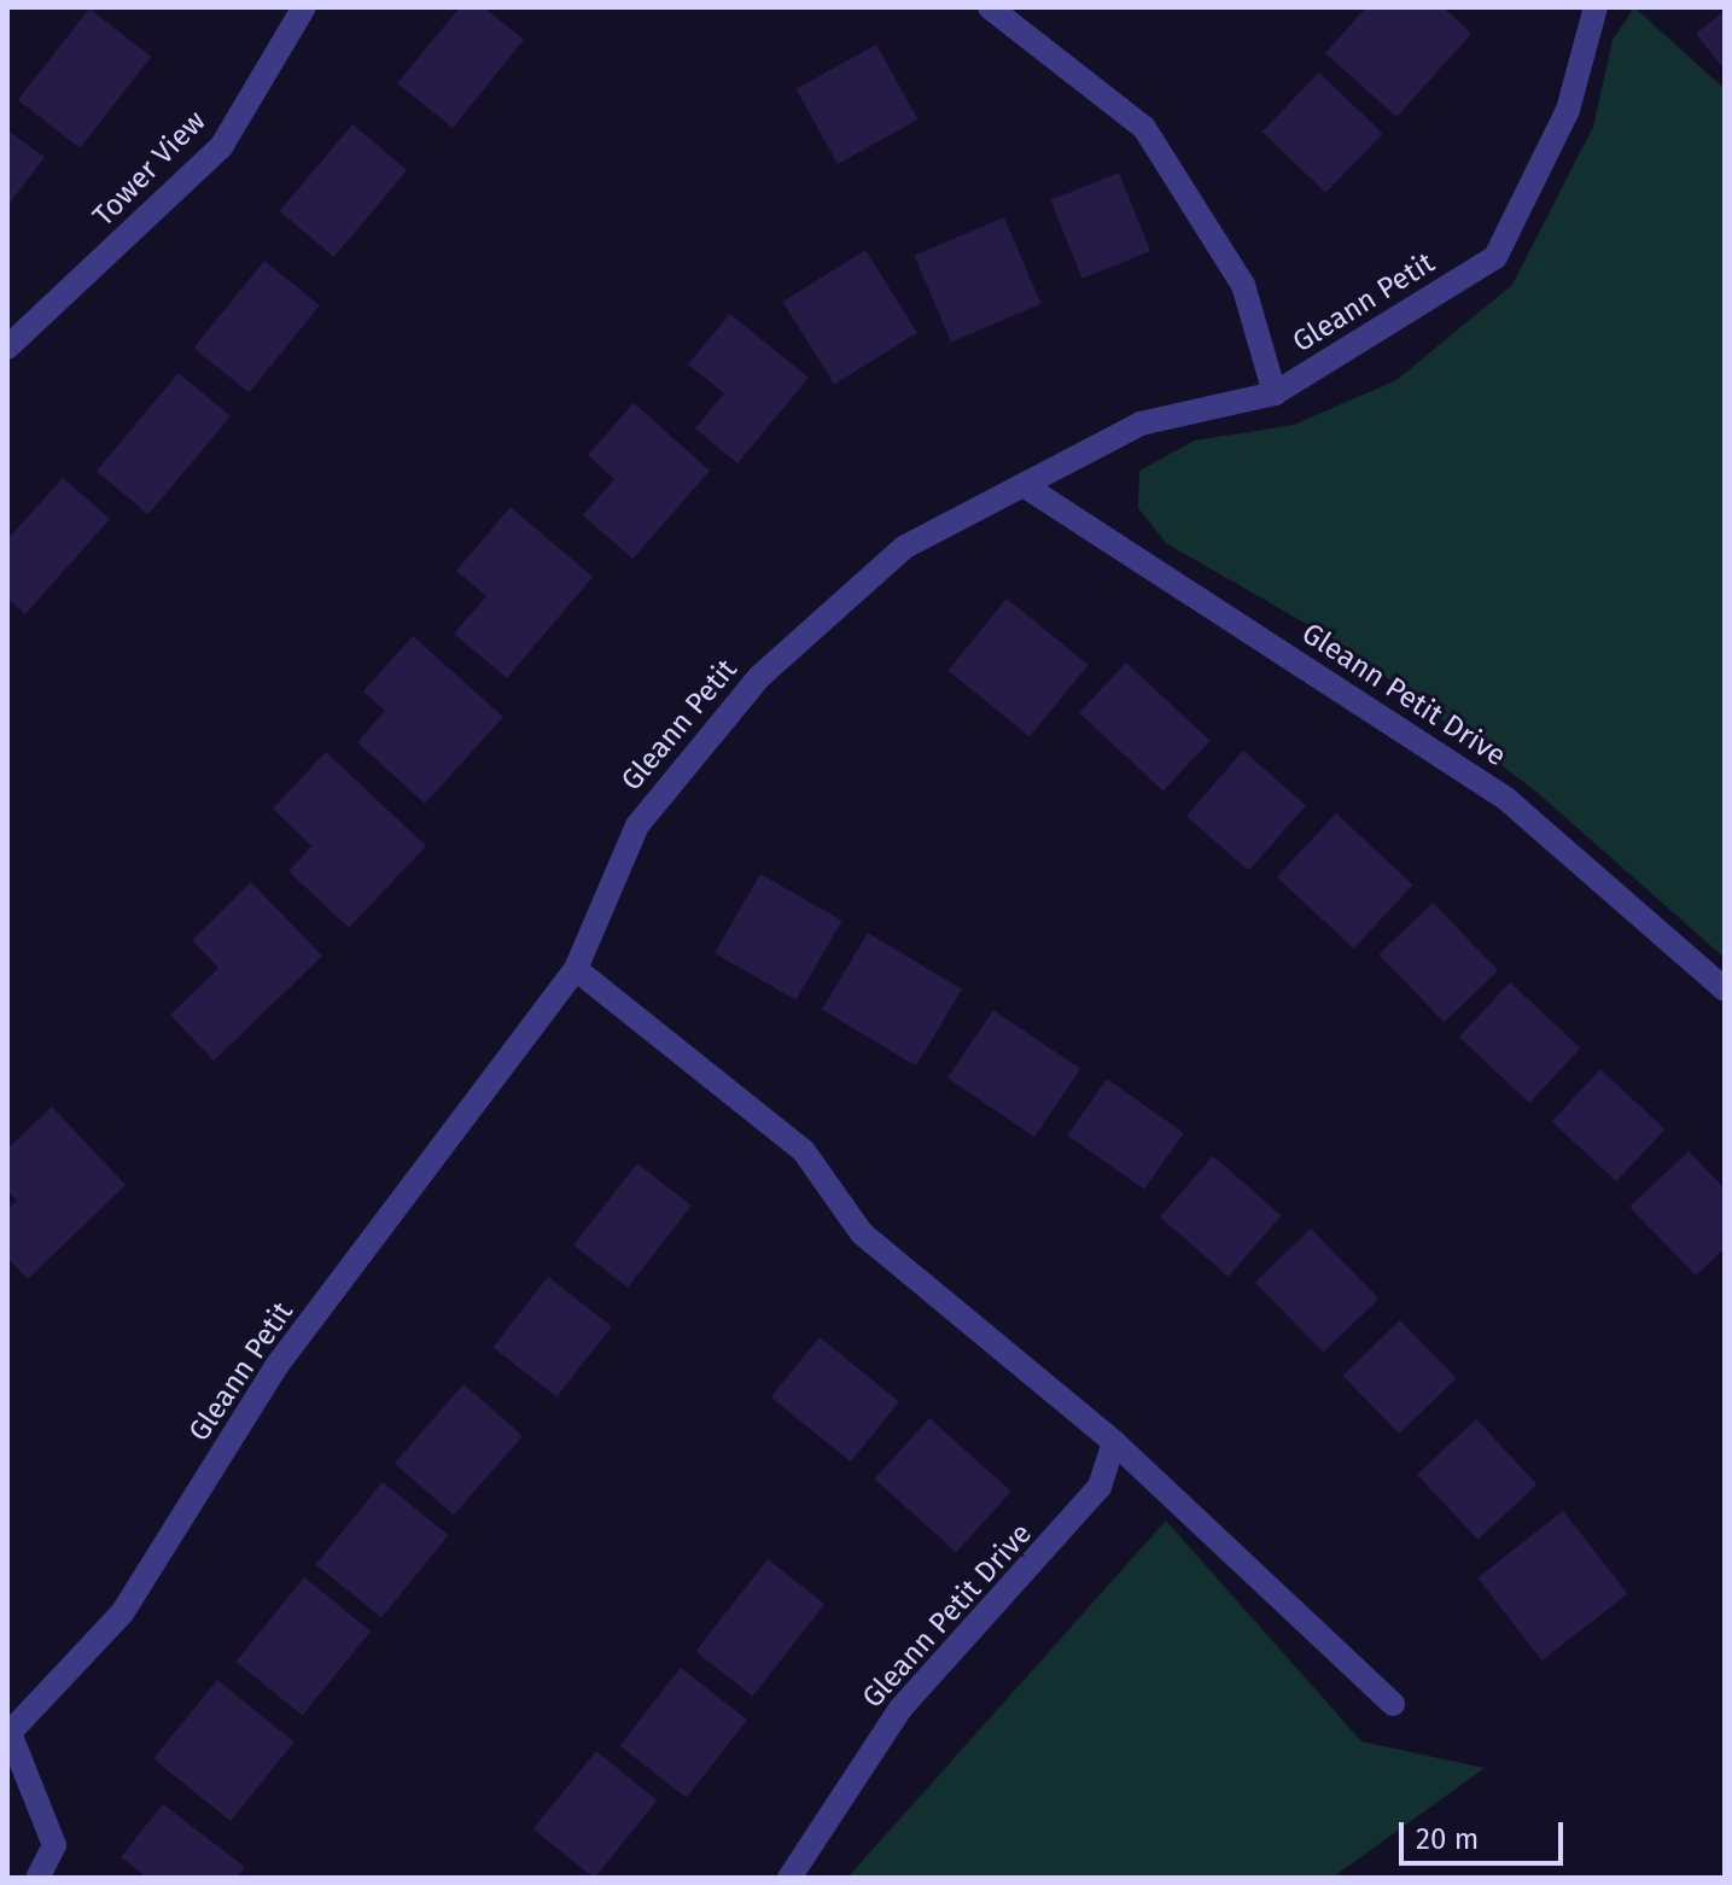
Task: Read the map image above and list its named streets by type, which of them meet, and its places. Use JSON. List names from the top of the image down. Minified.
{"streets":{"street":["Tower View","Gleann Petit","Gleann Petit Drive"]},"crossings":[["Gleann Petit","Gleann Petit Drive"]],"scale_bar":"20 m"}
